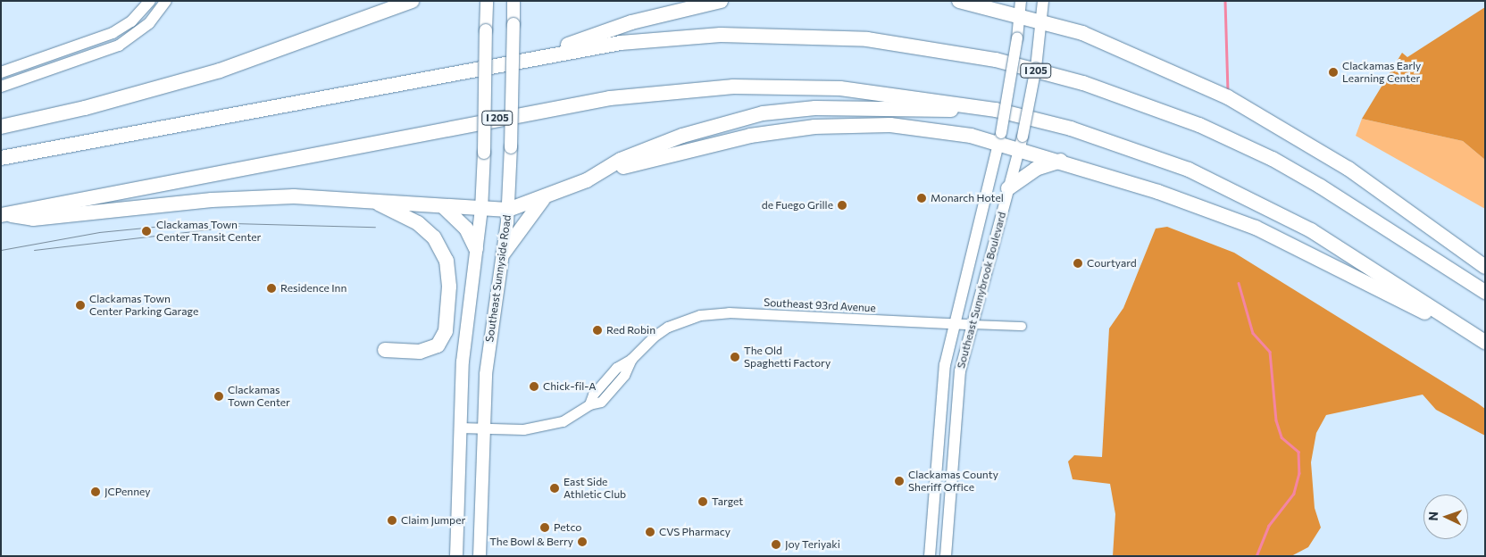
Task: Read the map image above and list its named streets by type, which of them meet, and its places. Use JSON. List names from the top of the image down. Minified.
{"streets":{"highway":["I 205"],"main road":["Southeast Sunnyside Road","Southeast Sunnybrook Boulevard"],"street":["Southeast 93rd Avenue"]},"crossings":[["Southeast Sunnyside Road","Southeast 93rd Avenue"],["Southeast Sunnybrook Boulevard","Southeast 93rd Avenue"]],"places":["Clackamas Early Learning Center","Monarch Hotel","de Fuego Grille","Clackamas Town Center Transit Center","Courtyard","Residence Inn","Clackamas Town Center Parking Garage","Red Robin","The Old Spaghetti Factory","Chick-fil-A","Clackamas Town Center","Clackamas County Sheriff Office","East Side Athletic Club","JCPenney","Target","Claim Jumper","Petco","CVS Pharmacy","The Bowl & Berry","Joy Teriyaki"],"north":"left"}
